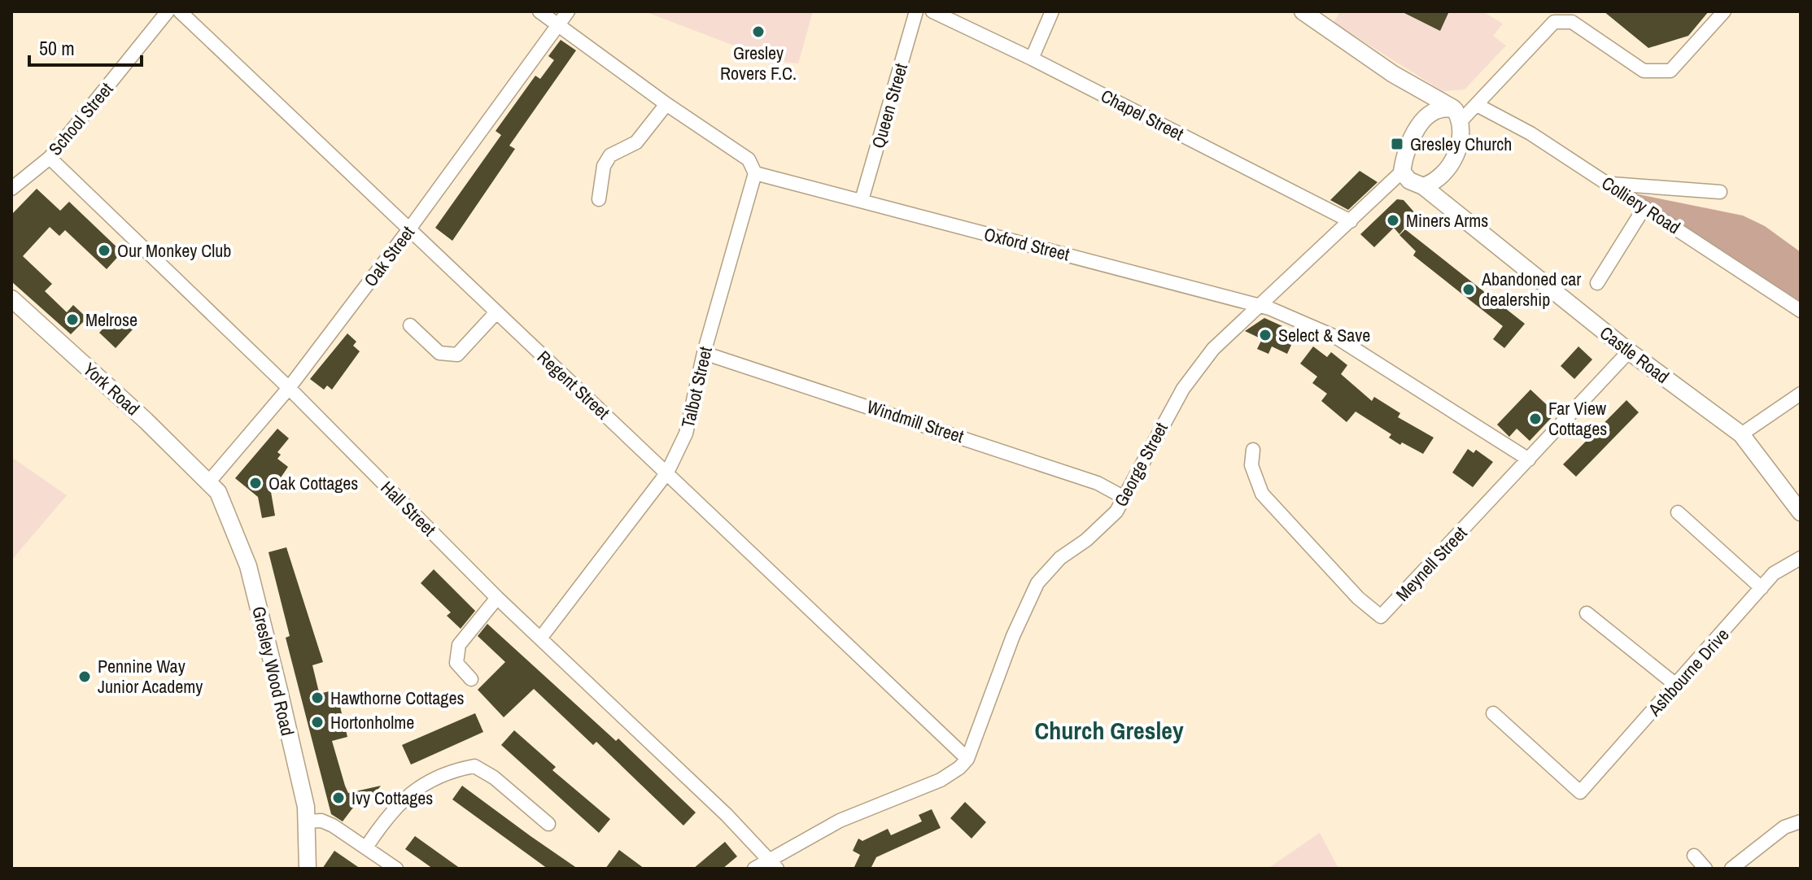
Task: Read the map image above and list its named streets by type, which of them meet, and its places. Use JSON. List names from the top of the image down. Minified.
{"streets":{"street":["Queen Street","Chapel Street","School Street","Colliery Road","Oxford Street","Oak Street","Castle Road","Regent Street","Talbot Street","York Road","Windmill Street","George Street","Hall Street","Meynell Street","Gresley Wood Road","Ashbourne Drive"]},"crossings":[["Queen Street","Oxford Street"],["Chapel Street","George Street"],["School Street","Hall Street"],["Oxford Street","Talbot Street"],["Oxford Street","George Street"],["Oxford Street","Meynell Street"],["Oak Street","Regent Street"],["Oak Street","York Road"],["Oak Street","Hall Street"],["Oak Street","Gresley Wood Road"],["Castle Road","George Street"],["Castle Road","Meynell Street"],["Regent Street","Talbot Street"],["Regent Street","George Street"],["Talbot Street","Windmill Street"],["Talbot Street","Hall Street"],["York Road","Gresley Wood Road"],["Windmill Street","George Street"]],"districts":["Church Gresley"],"places":{"other":["Gresley Rovers F.C.","Miners Arms","Our Monkey Club","Abandoned car dealership","Melrose","Select & Save","Far View Cottages","Oak Cottages","Pennine Way Junior Academy","Hawthorne Cottages","Hortonholme","Ivy Cottages"],"transit":["Gresley Church"]},"scale_bar":"50 m"}
